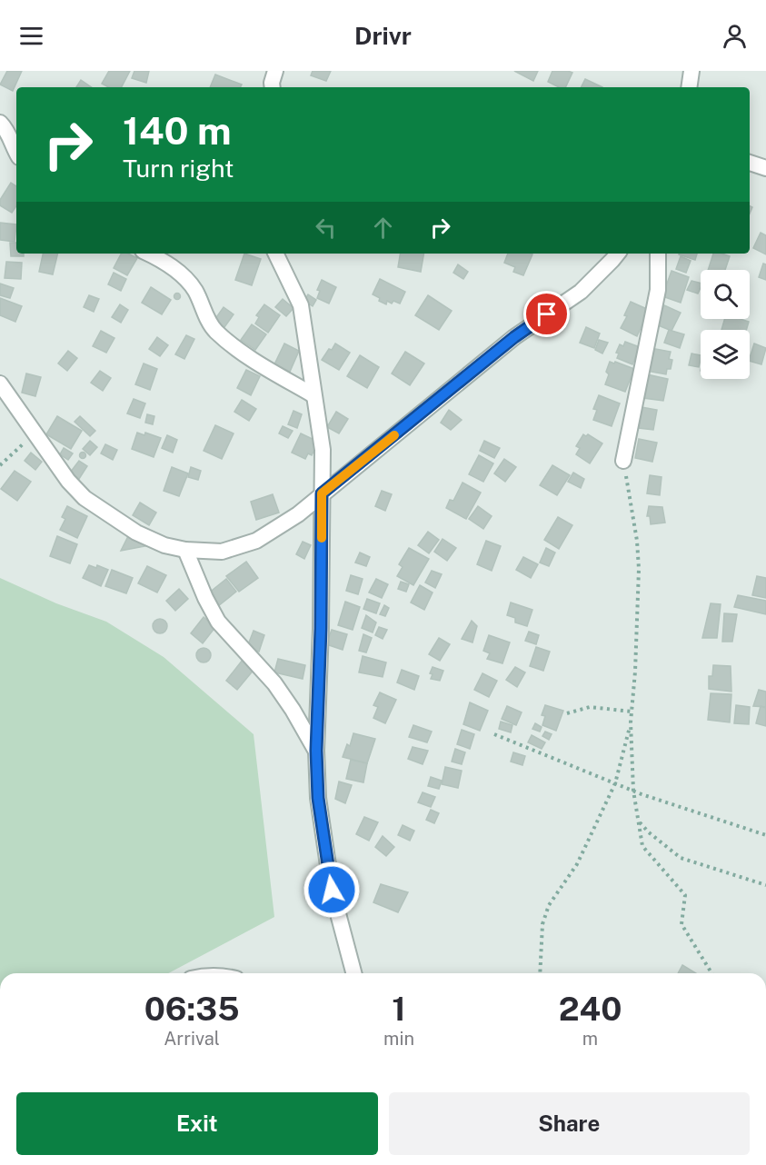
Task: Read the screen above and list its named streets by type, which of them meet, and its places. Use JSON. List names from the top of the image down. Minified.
{"page":{"header":"Drivr","turn":["140 m","Turn right"],"eta":["06:35","Arrival","1","min","240","m"],"buttons":["Exit","Share"]}}
